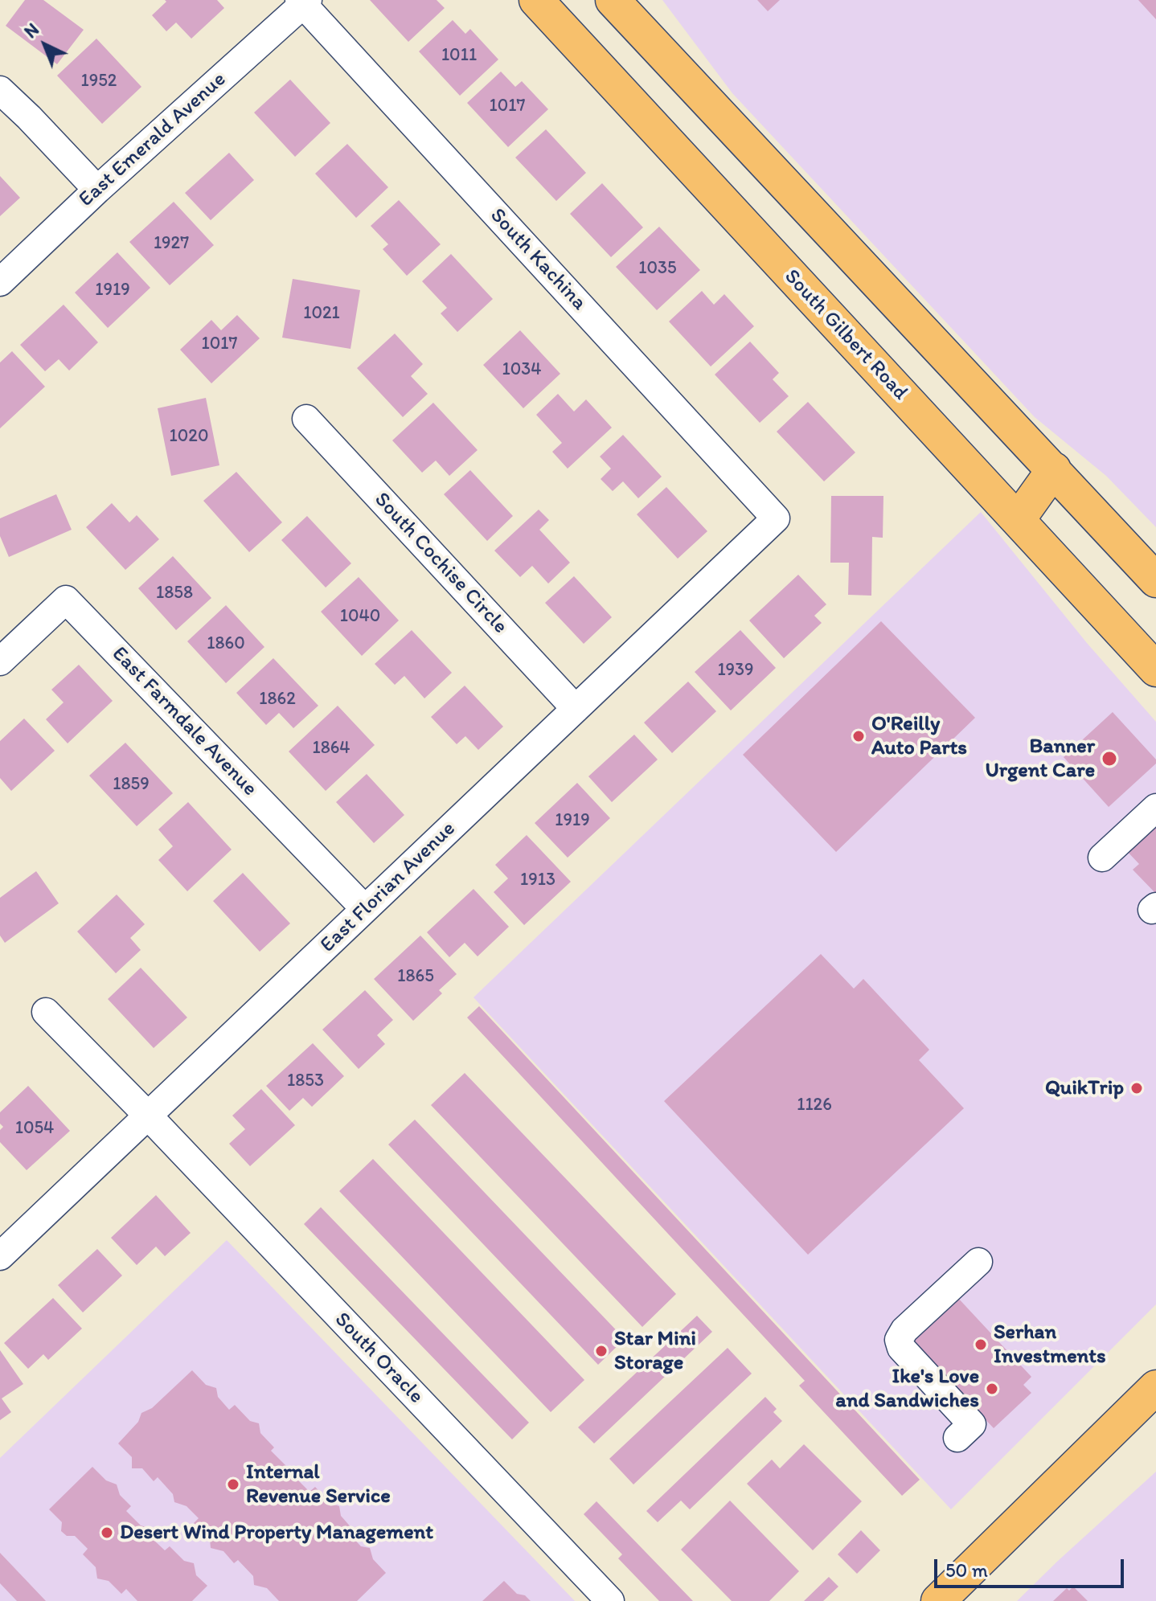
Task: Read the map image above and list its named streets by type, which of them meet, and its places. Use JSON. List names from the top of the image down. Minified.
{"streets":{"main road":["South Gilbert Road"],"street":["East Emerald Avenue","South Kachina","South Cochise Circle","East Farmdale Avenue","East Florian Avenue","South Oracle"]},"crossings":[["East Emerald Avenue","South Kachina"],["South Kachina","East Florian Avenue"],["South Cochise Circle","East Florian Avenue"],["East Farmdale Avenue","East Florian Avenue"],["East Florian Avenue","South Oracle"]],"places":["O'Reilly Auto Parts","Banner Urgent Care","QuikTrip","Serhan Investments","Star Mini Storage","Ike's Love and Sandwiches","Internal Revenue Service","Desert Wind Property Management"],"house_numbers":["1011","1952","1017","1927","1035","1919","1021","1017","1034","1020","1858","1040","1860","1939","1862","1864","1859","1919","1913","1865","1853","1126","1054"],"scale_bar":"50 m","north":"top left"}
